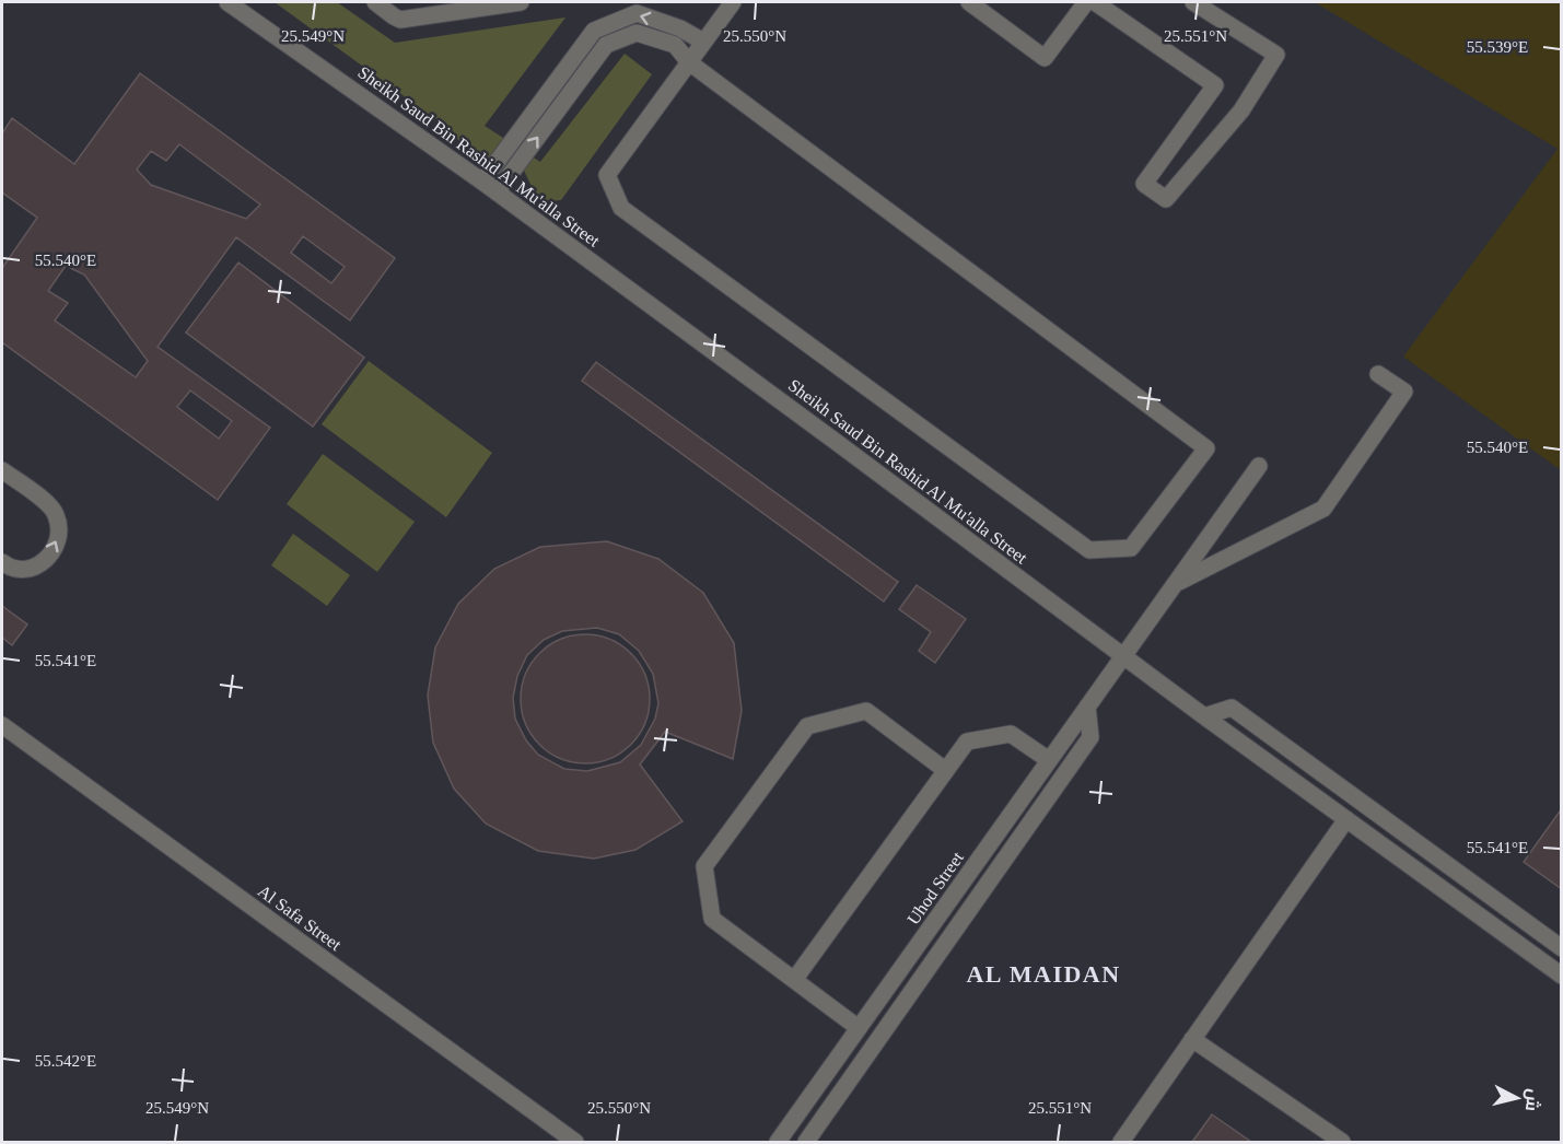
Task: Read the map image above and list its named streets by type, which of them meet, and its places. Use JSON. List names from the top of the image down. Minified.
{"streets":{"street":["Sheikh Saud Bin Rashid Al Mu'alla Street","Uhod Street","Al Safa Street"]},"crossings":[["Sheikh Saud Bin Rashid Al Mu'alla Street","Uhod Street"]],"districts":["AL MAIDAN"],"north":"right","coordinates":["25.549°N","25.550°N","25.551°N","55.539°E","55.540°E","55.541°E","55.542°E"]}
